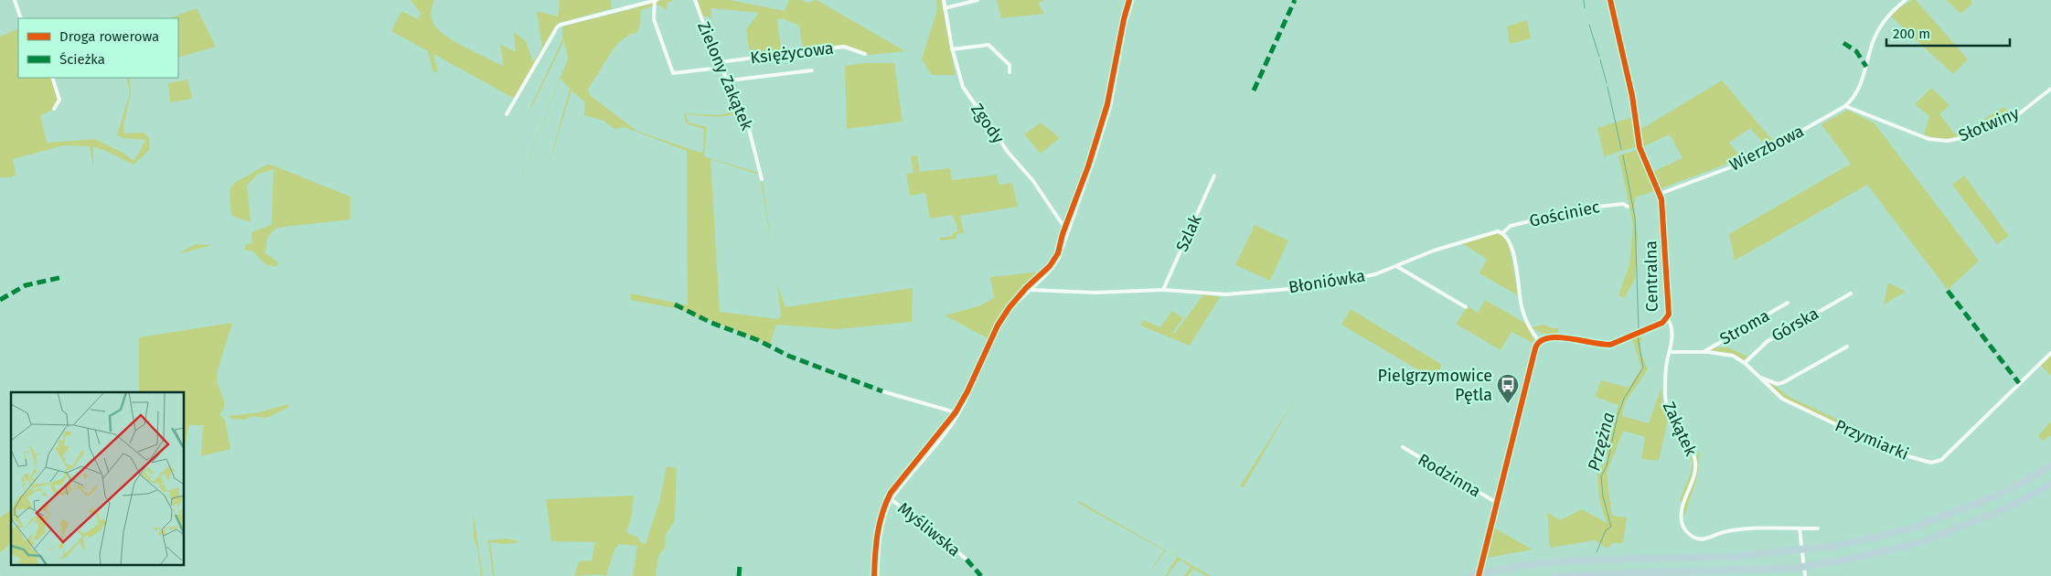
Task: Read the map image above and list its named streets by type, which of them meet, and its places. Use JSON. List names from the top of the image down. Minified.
{"streets":{"street":["Księżycowa","Zielony Zakątek","Zgody","Słotwiny","Wierzbowa","Gościniec","Szlak","Centralna","Błoniówka","Górska","Stroma","Zakątek","Przymiarki","Rodzinna","Myśliwska"]},"crossings":[["Księżycowa","Zielony Zakątek"],["Słotwiny","Wierzbowa"],["Wierzbowa","Centralna"],["Gościniec","Błoniówka"],["Szlak","Błoniówka"],["Centralna","Zakątek"],["Górska","Przymiarki"],["Stroma","Przymiarki"],["Zakątek","Przymiarki"]],"water":["Przężna"],"places":{"bus stop":["Pielgrzymowice Pętla"]},"legend":["Droga rowerowa","Ścieżka"],"scale_bar":"200 m"}
